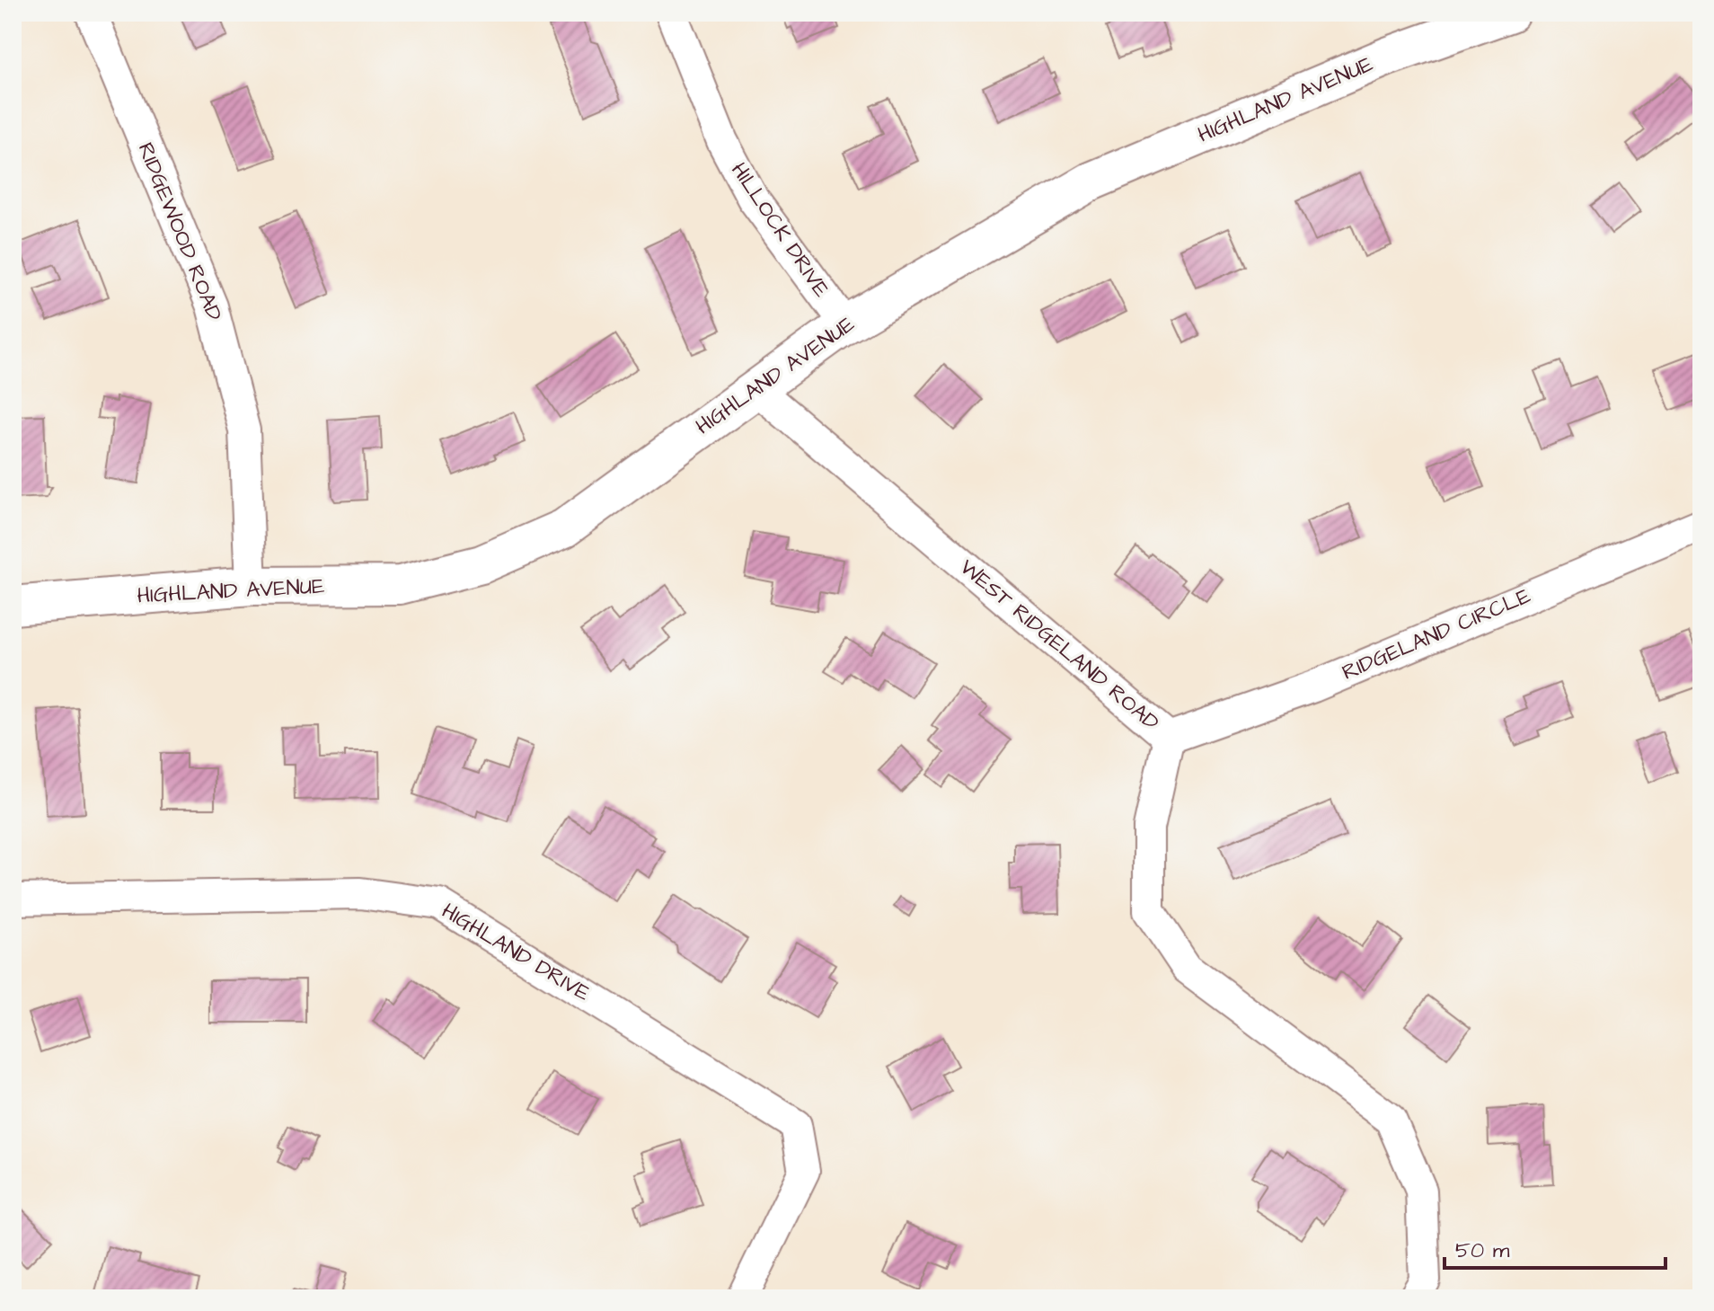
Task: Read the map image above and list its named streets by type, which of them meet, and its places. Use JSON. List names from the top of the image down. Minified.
{"streets":{"street":["HIGHLAND AVENUE","HILLOCK DRIVE","RIDGEWOOD ROAD","RIDGELAND CIRCLE","WEST RIDGELAND ROAD","HIGHLAND DRIVE"]},"crossings":[["HIGHLAND AVENUE","HILLOCK DRIVE"],["HIGHLAND AVENUE","RIDGEWOOD ROAD"],["HIGHLAND AVENUE","WEST RIDGELAND ROAD"],["RIDGELAND CIRCLE","WEST RIDGELAND ROAD"]],"scale_bar":"50 m"}
